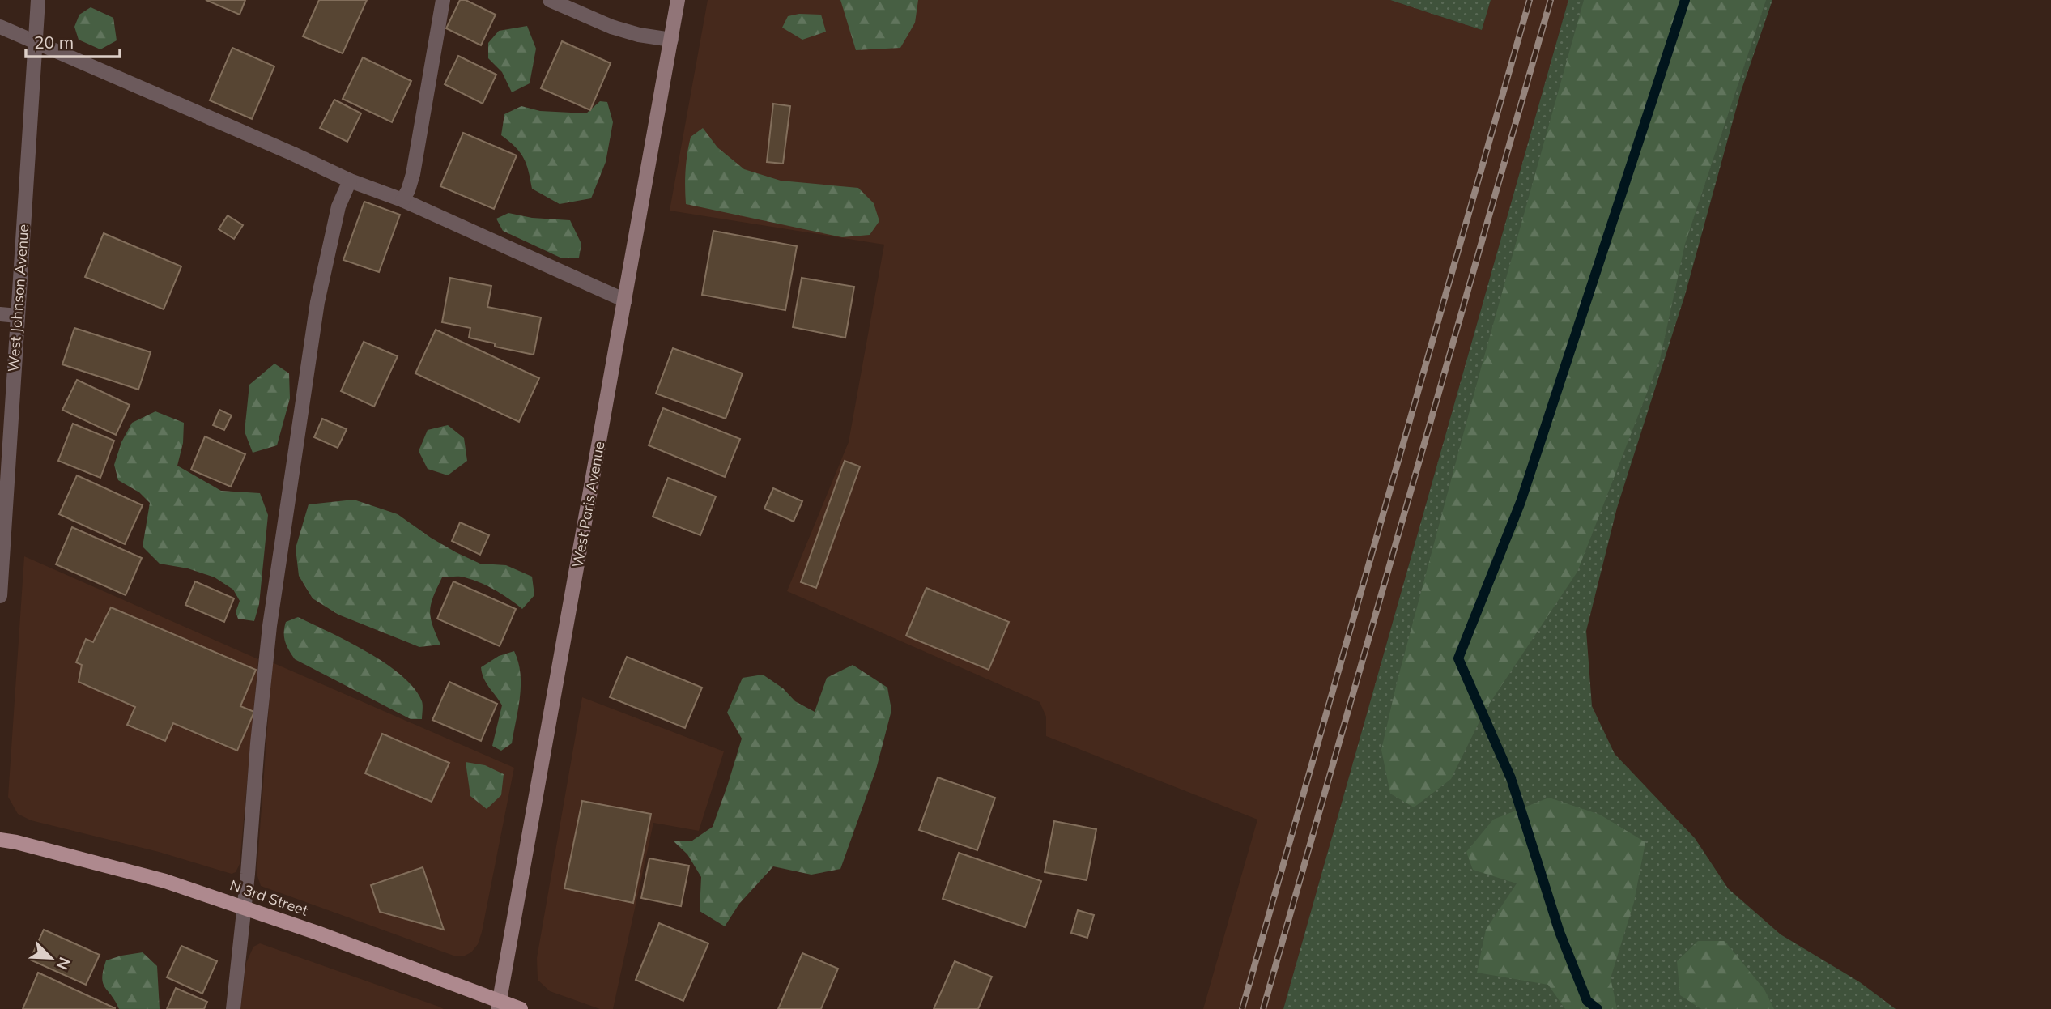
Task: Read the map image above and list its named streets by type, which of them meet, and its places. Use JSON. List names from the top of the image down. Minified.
{"streets":{"main road":["West Paris Avenue","N 3rd Street"],"street":["West Johnson Avenue"]},"crossings":[["West Paris Avenue","N 3rd Street"]],"scale_bar":"20 m","north":"bottom right"}
